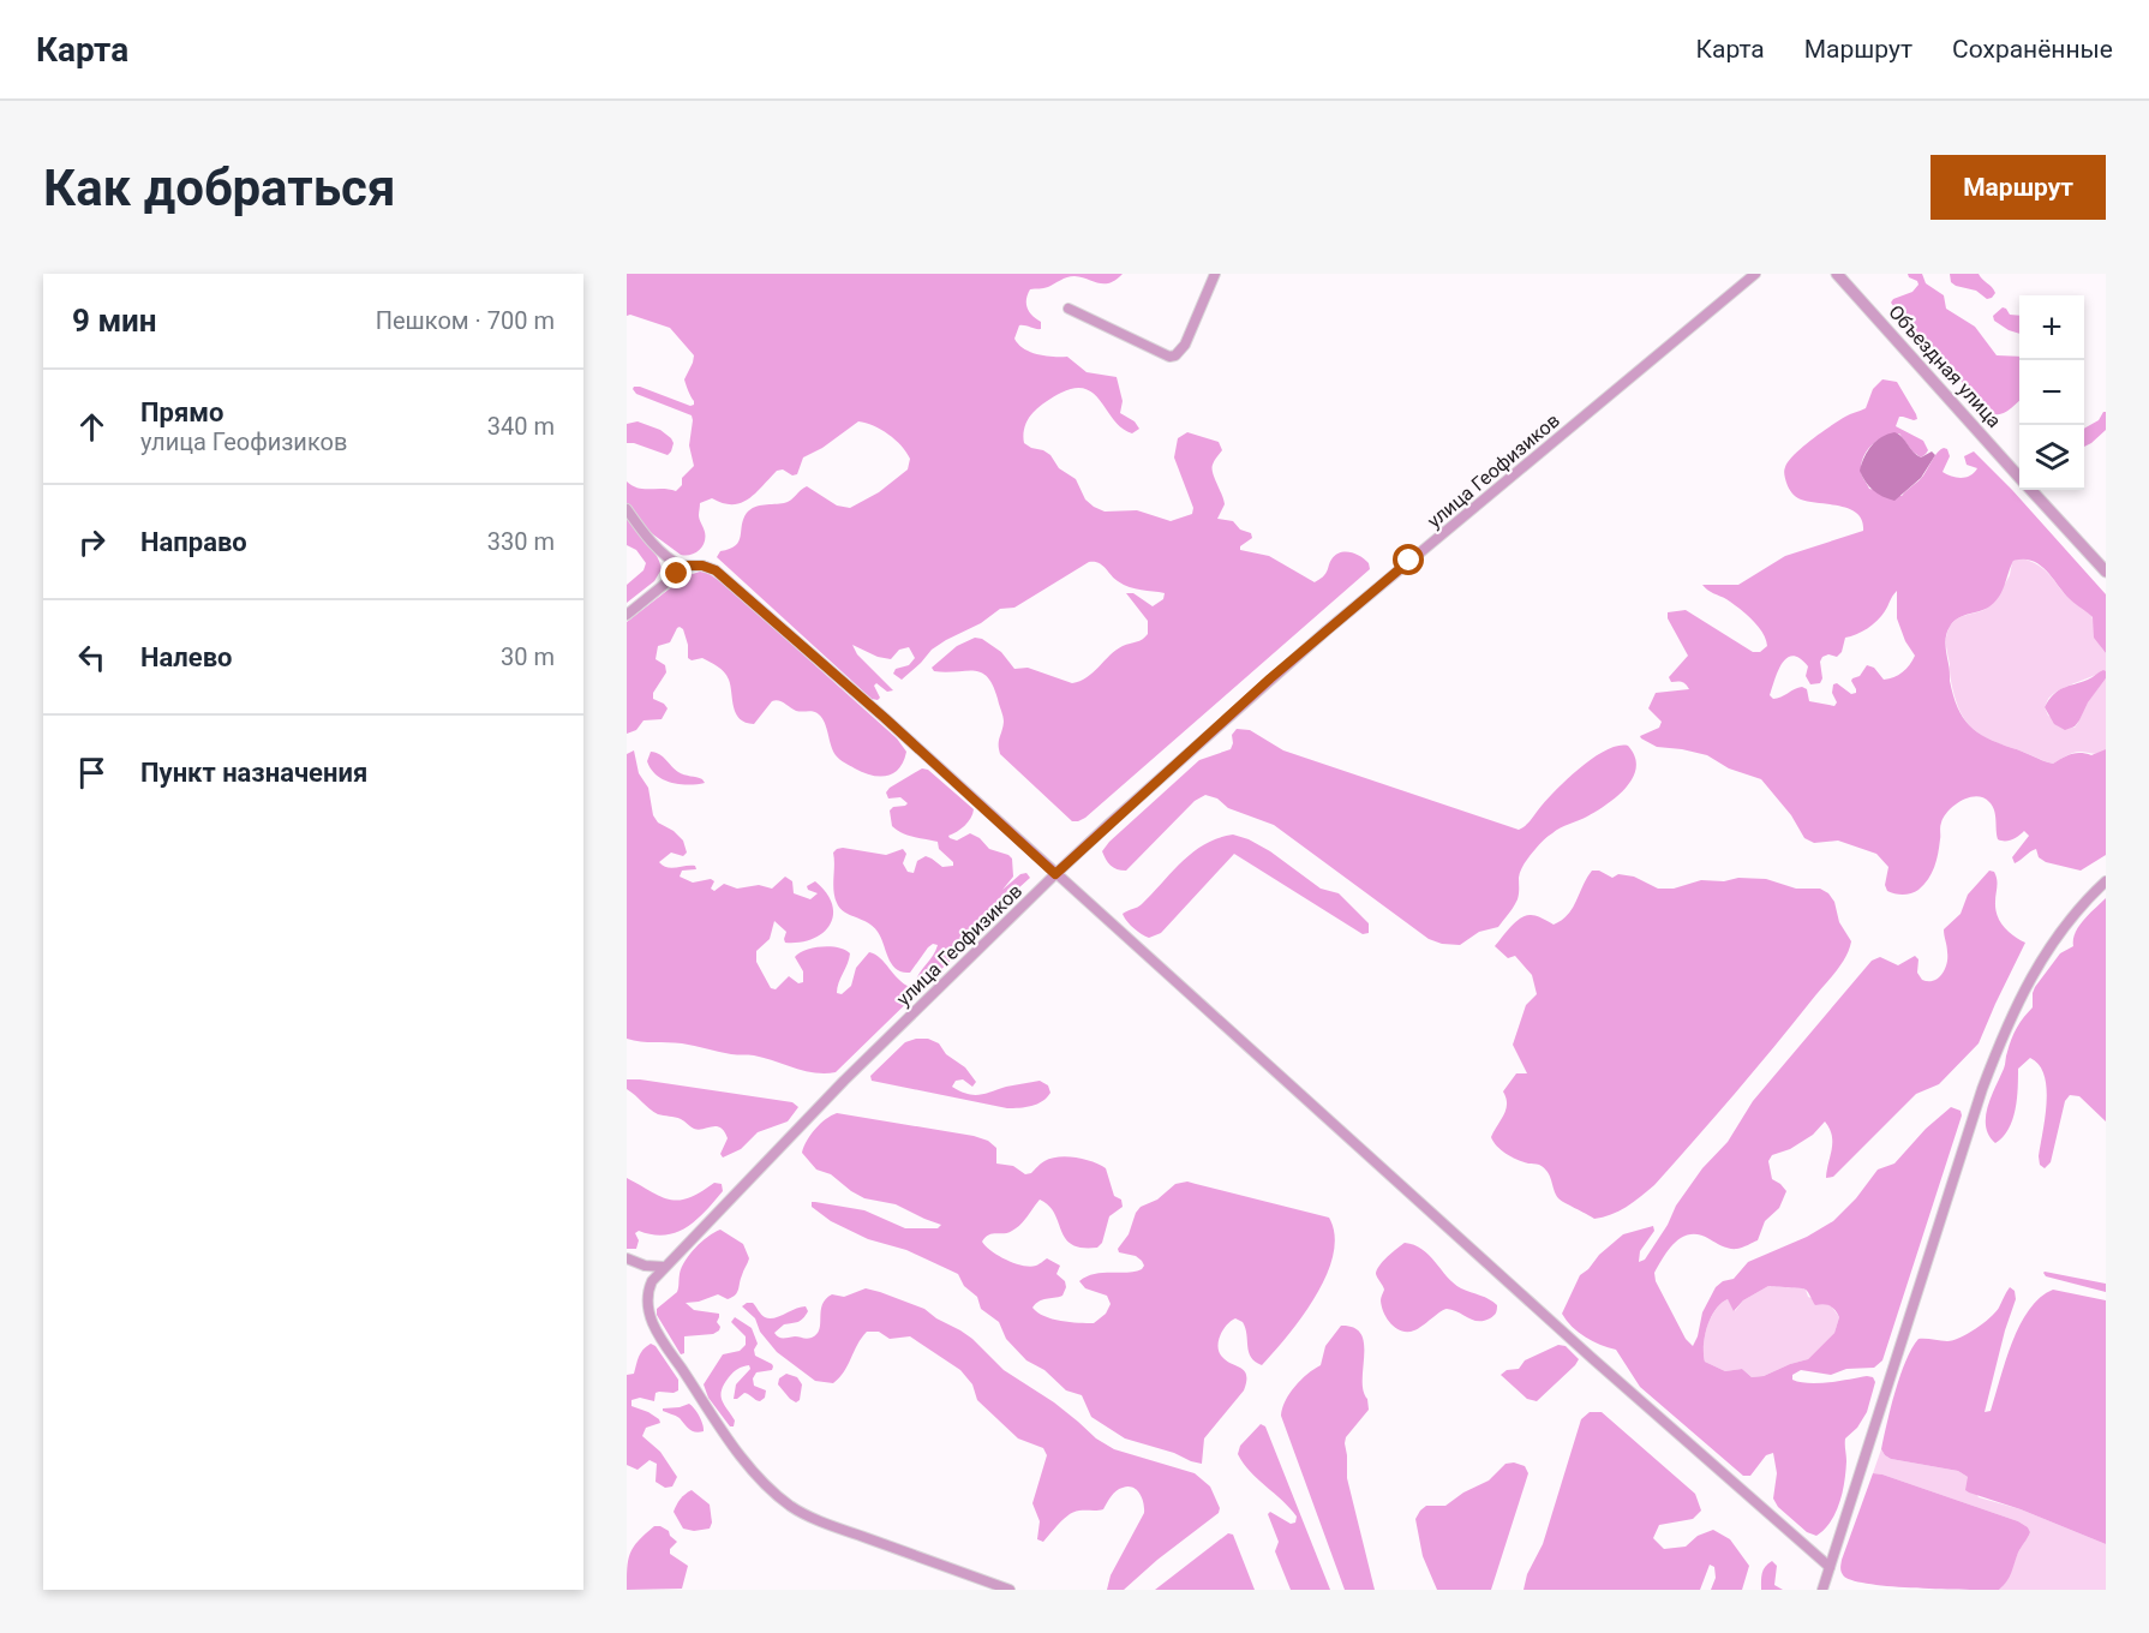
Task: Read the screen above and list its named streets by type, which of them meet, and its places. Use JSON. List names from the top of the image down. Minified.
{"streets":{"street":["Объездная улица","улица Геофизиков"]},"page":{"header":"Карта","nav":["Карта","Маршрут","Сохранённые"],"buttons":"Маршрут","title":"Как добраться","heading":["9 мин","Пешком · 700 m"],"map_buttons":["+","−"],"list":[["Прямо","улица Геофизиков","340 m"],["Направо","330 m"],["Налево","30 m"],"Пункт назначения"]}}
